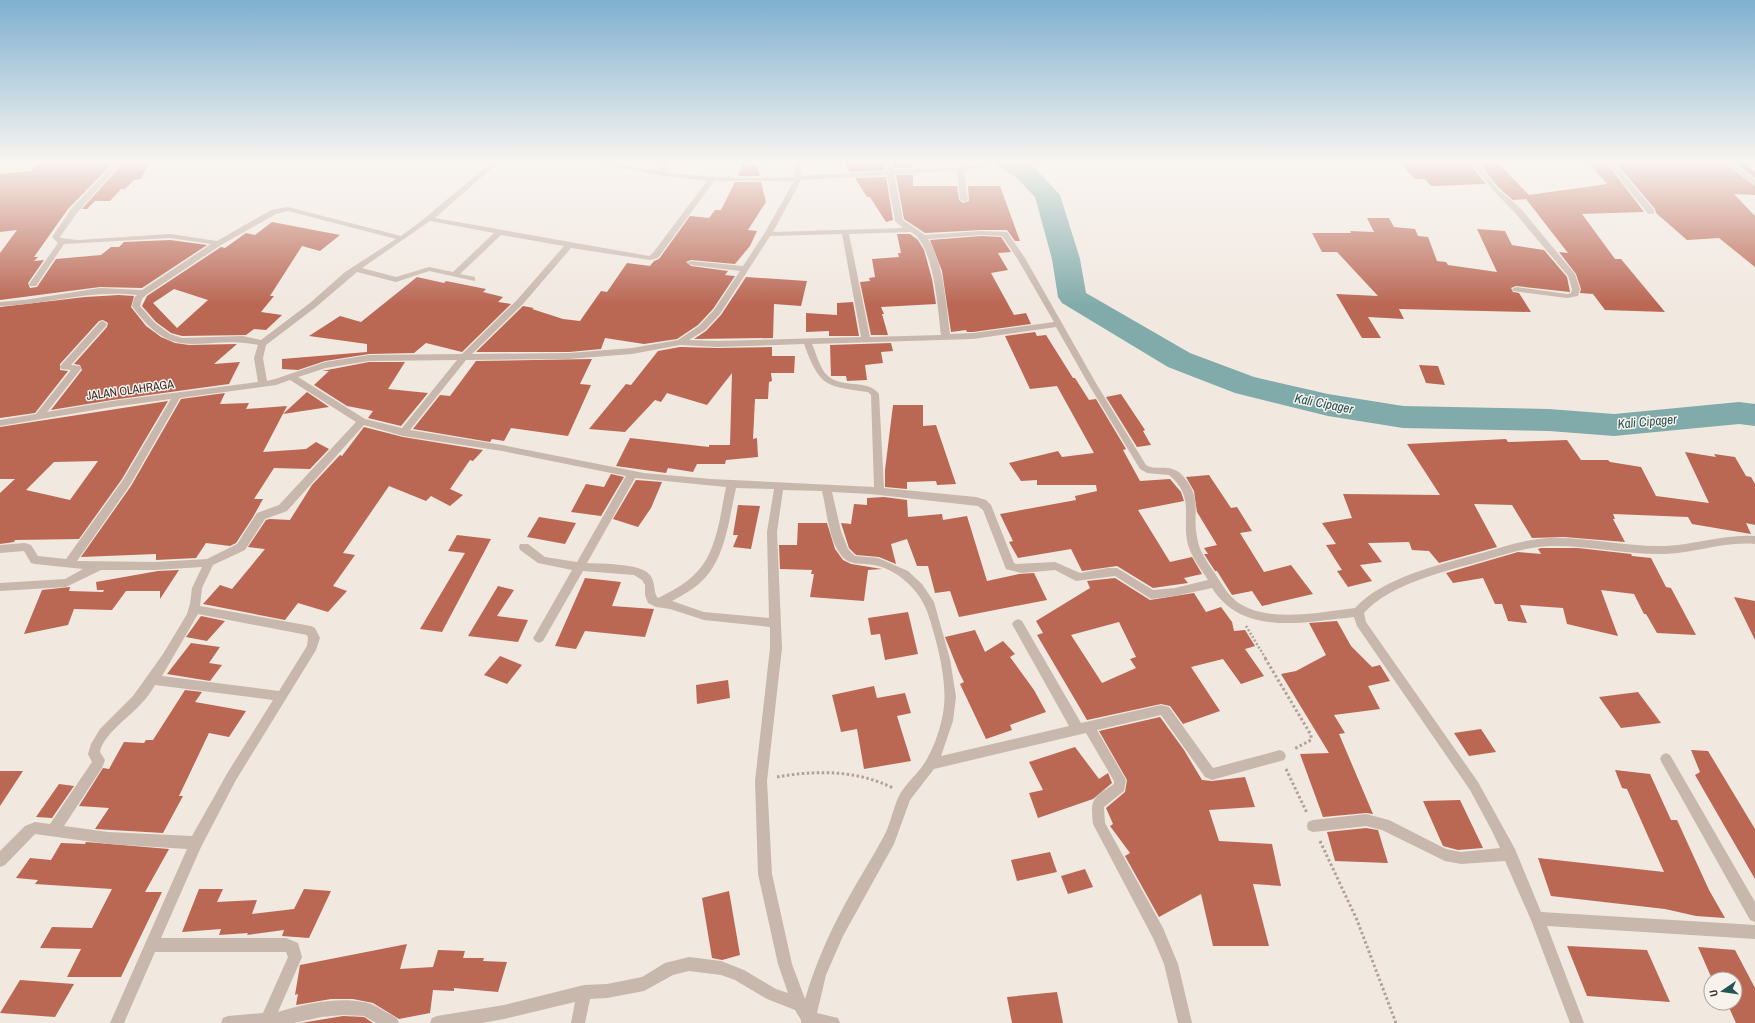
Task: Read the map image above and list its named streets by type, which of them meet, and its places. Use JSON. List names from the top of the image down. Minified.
{"streets":{"street":["JALAN OLAHRAGA"]},"water":["Kali Cipager"],"north":"left"}
